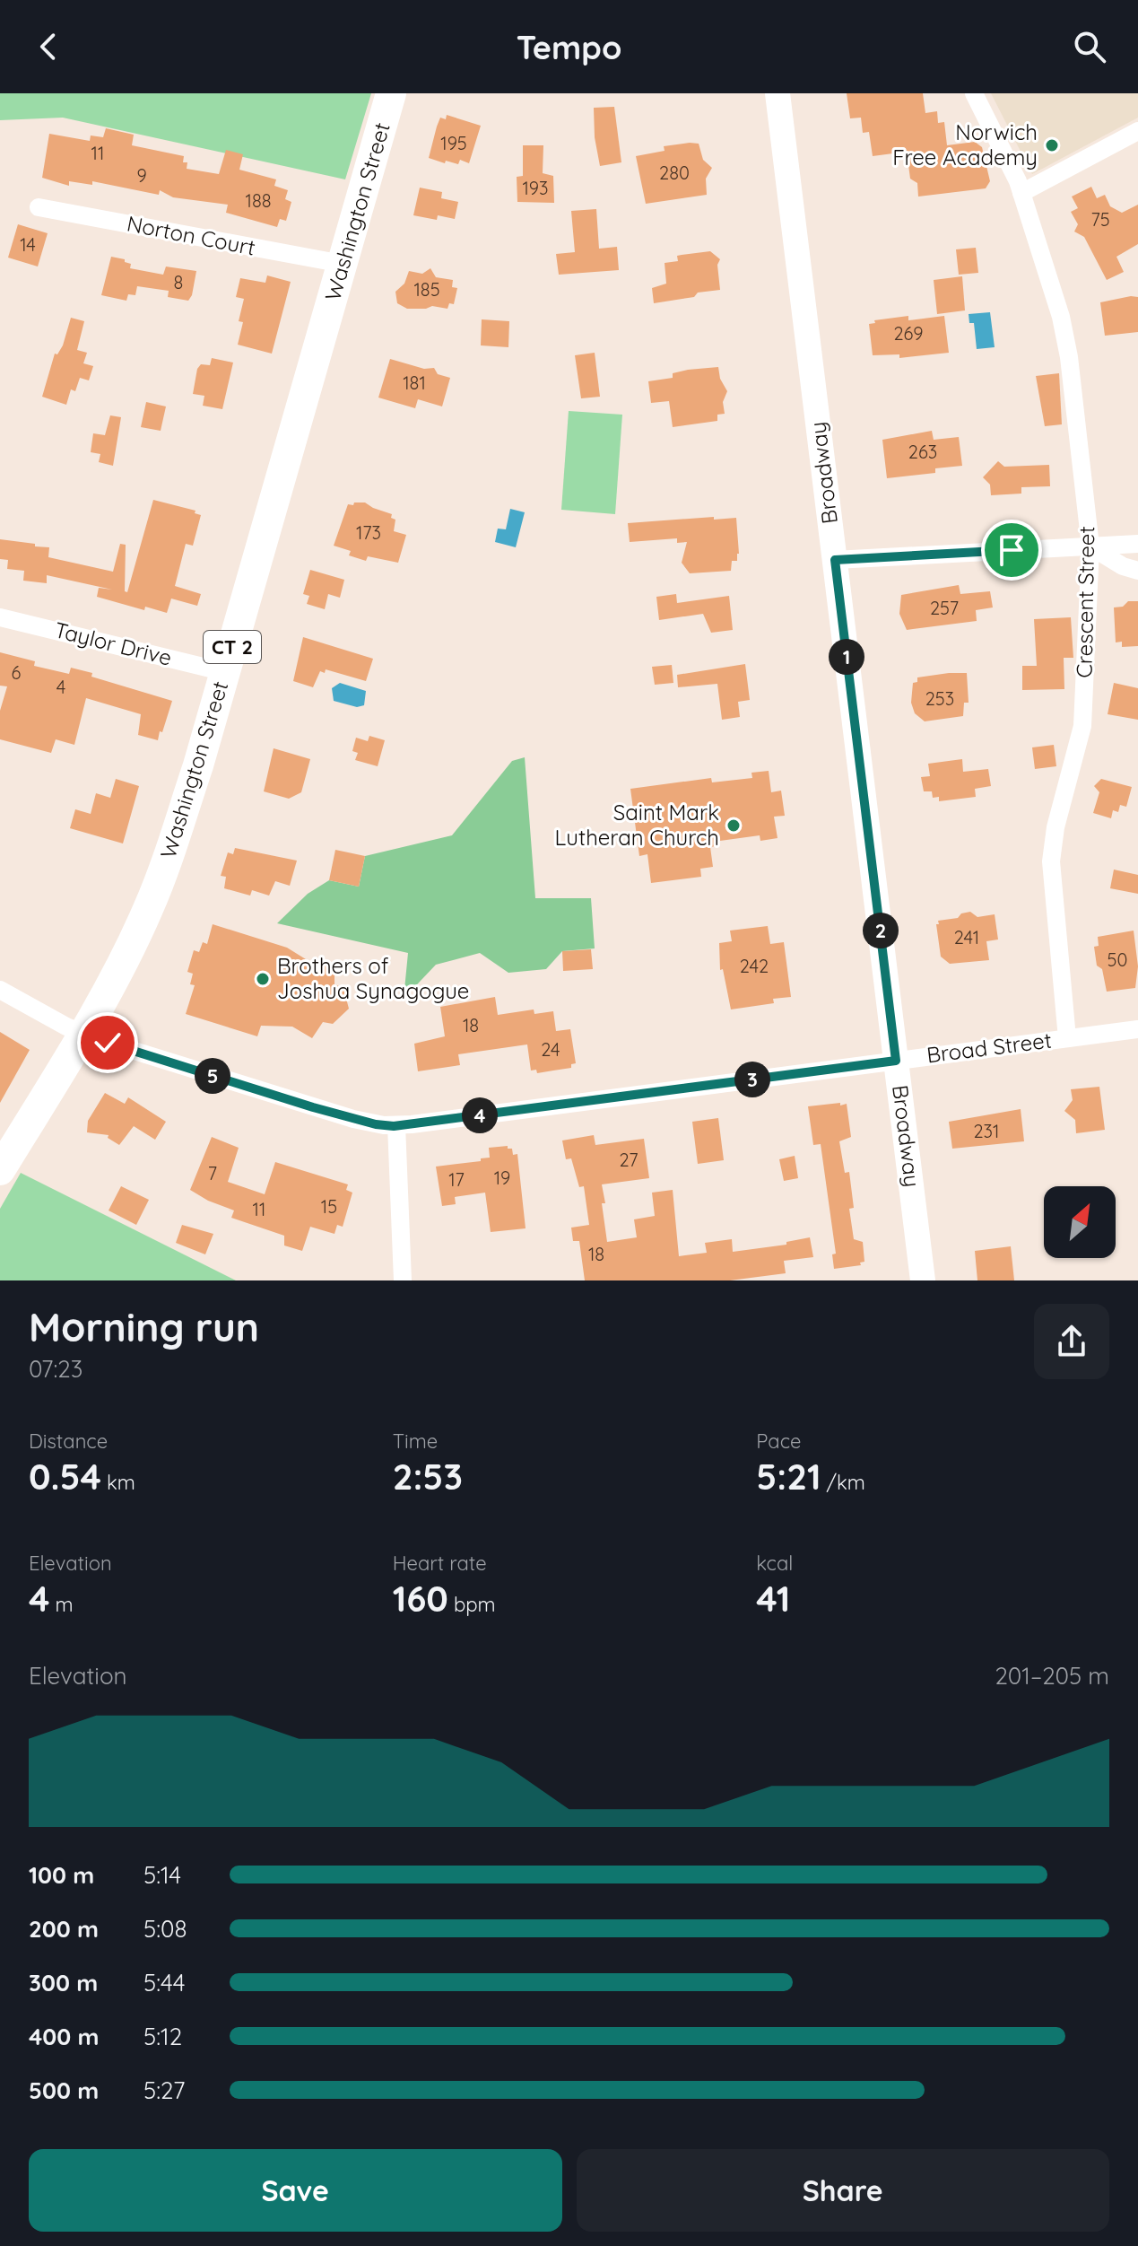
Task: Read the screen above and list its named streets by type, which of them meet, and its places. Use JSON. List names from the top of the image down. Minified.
{"streets":{"highway":["Washington Street","CT 2"],"main road":["Broadway"],"street":["Norton Court","Crescent Street","Taylor Drive","Broad Street"]},"crossings":[["Washington Street","Norton Court"],["Washington Street","Taylor Drive"],["Washington Street","Broad Street"],["Broadway","Broad Street"],["Crescent Street","Broad Street"]],"places":["Norwich Free Academy","Saint Mark Lutheran Church","Brothers of Joshua Synagogue"],"house_numbers":["195","11","280","9","193","188","75","14","8","185","269","181","263","173","257","6","4","253","241","50","242","18","24","231","27","7","19","17","15","11","18"],"north":"top right","page":{"header":"Tempo","pins":["1","2","5","3","4"],"heading":["Morning run","07:23"],"stats":[["Distance","0.54 km"],["Time","2:53"],["Pace","5:21 /km"],["Elevation","4 m"],["Heart rate","160 bpm"],["kcal","41"]],"chart":["Elevation","201–205 m"],"list":[{"name":"100 m","note":"5:14"},{"name":"200 m","note":"5:08"},{"name":"300 m","note":"5:44"},{"name":"400 m","note":"5:12"},{"name":"500 m","note":"5:27"}],"buttons":["Save","Share"]}}
